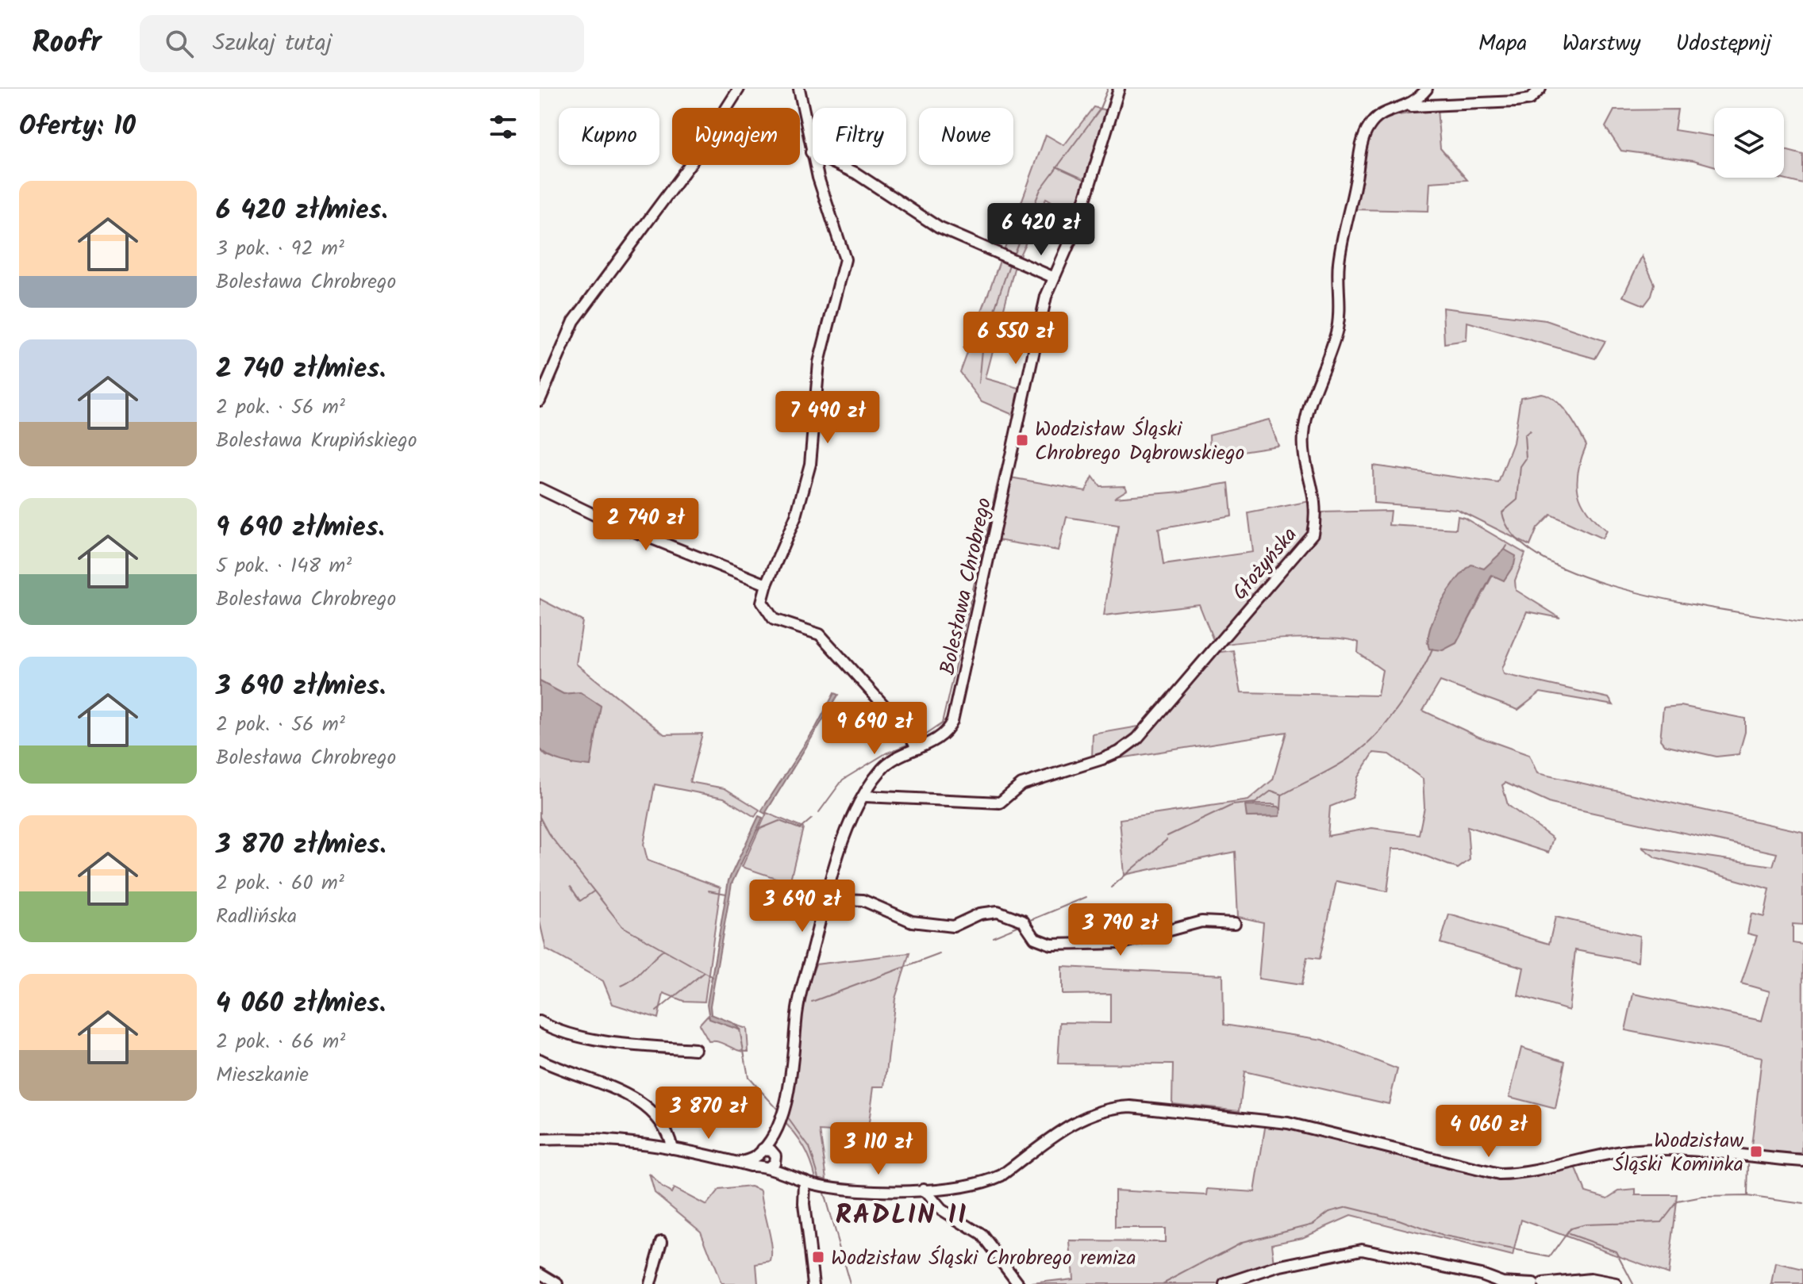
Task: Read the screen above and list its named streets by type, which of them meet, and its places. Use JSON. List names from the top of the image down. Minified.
{"streets":{"street":["Głożyńska","Bolesława Chrobrego"]},"crossings":[["Głożyńska","Bolesława Chrobrego"]],"districts":["RADLIN II"],"places":{"transit":["Wodzisław Śląski Chrobrego Dąbrowskiego","Wodzisław Śląski Kominka","Wodzisław Śląski Chrobrego remiza"]},"page":{"header":"Roofr","search":"Szukaj tutaj","nav":["Mapa","Warstwy","Udostępnij"],"heading":"Oferty: 10","chip":["Kupno","Wynajem","Filtry","Nowe"],"list":[{"name":"6 420 zł/mies.","note":"3 pok. · 92 m² · Bolesława Chrobrego"},{"name":"2 740 zł/mies.","note":"2 pok. · 56 m² · Bolesława Krupińskiego"},{"name":"9 690 zł/mies.","note":"5 pok. · 148 m² · Bolesława Chrobrego"},{"name":"3 690 zł/mies.","note":"2 pok. · 56 m² · Bolesława Chrobrego"},{"name":"3 870 zł/mies.","note":"2 pok. · 60 m² · Radlińska"},{"name":"4 060 zł/mies.","note":"2 pok. · 66 m² · Mieszkanie"}],"price":["6 420 zł","6 550 zł","7 490 zł","2 740 zł","9 690 zł","3 690 zł","3 790 zł","3 870 zł","4 060 zł","3 110 zł"]}}
